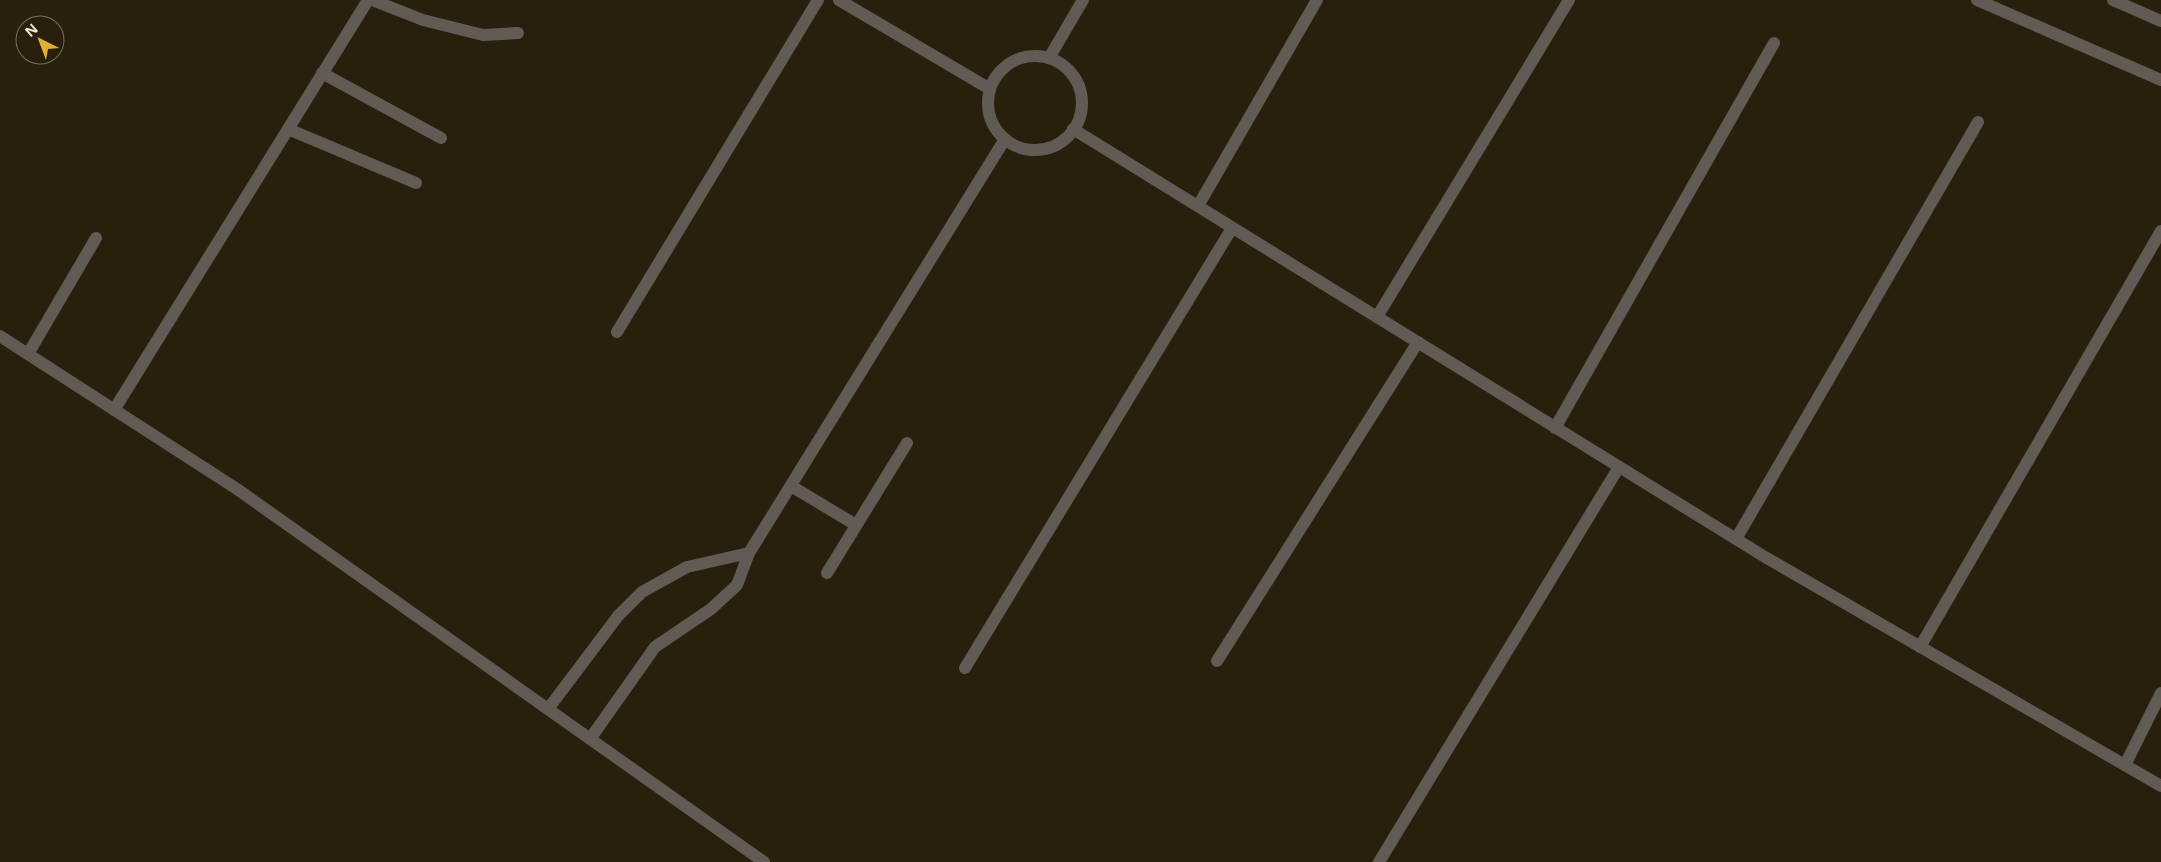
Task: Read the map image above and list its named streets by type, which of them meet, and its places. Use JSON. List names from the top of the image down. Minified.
{"north":"top left"}
